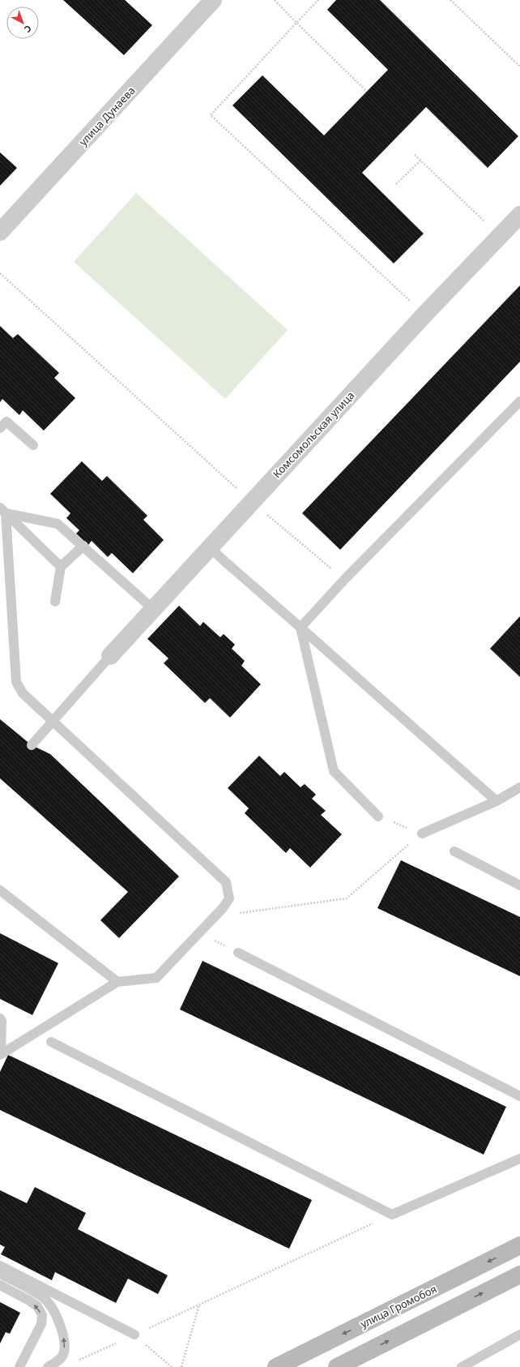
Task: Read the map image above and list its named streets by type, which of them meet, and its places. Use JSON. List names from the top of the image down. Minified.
{"streets":{"main road":["улица Громобоя"],"street":["улица Дунаева","Комсомольская улица"]},"north":"bottom right"}
